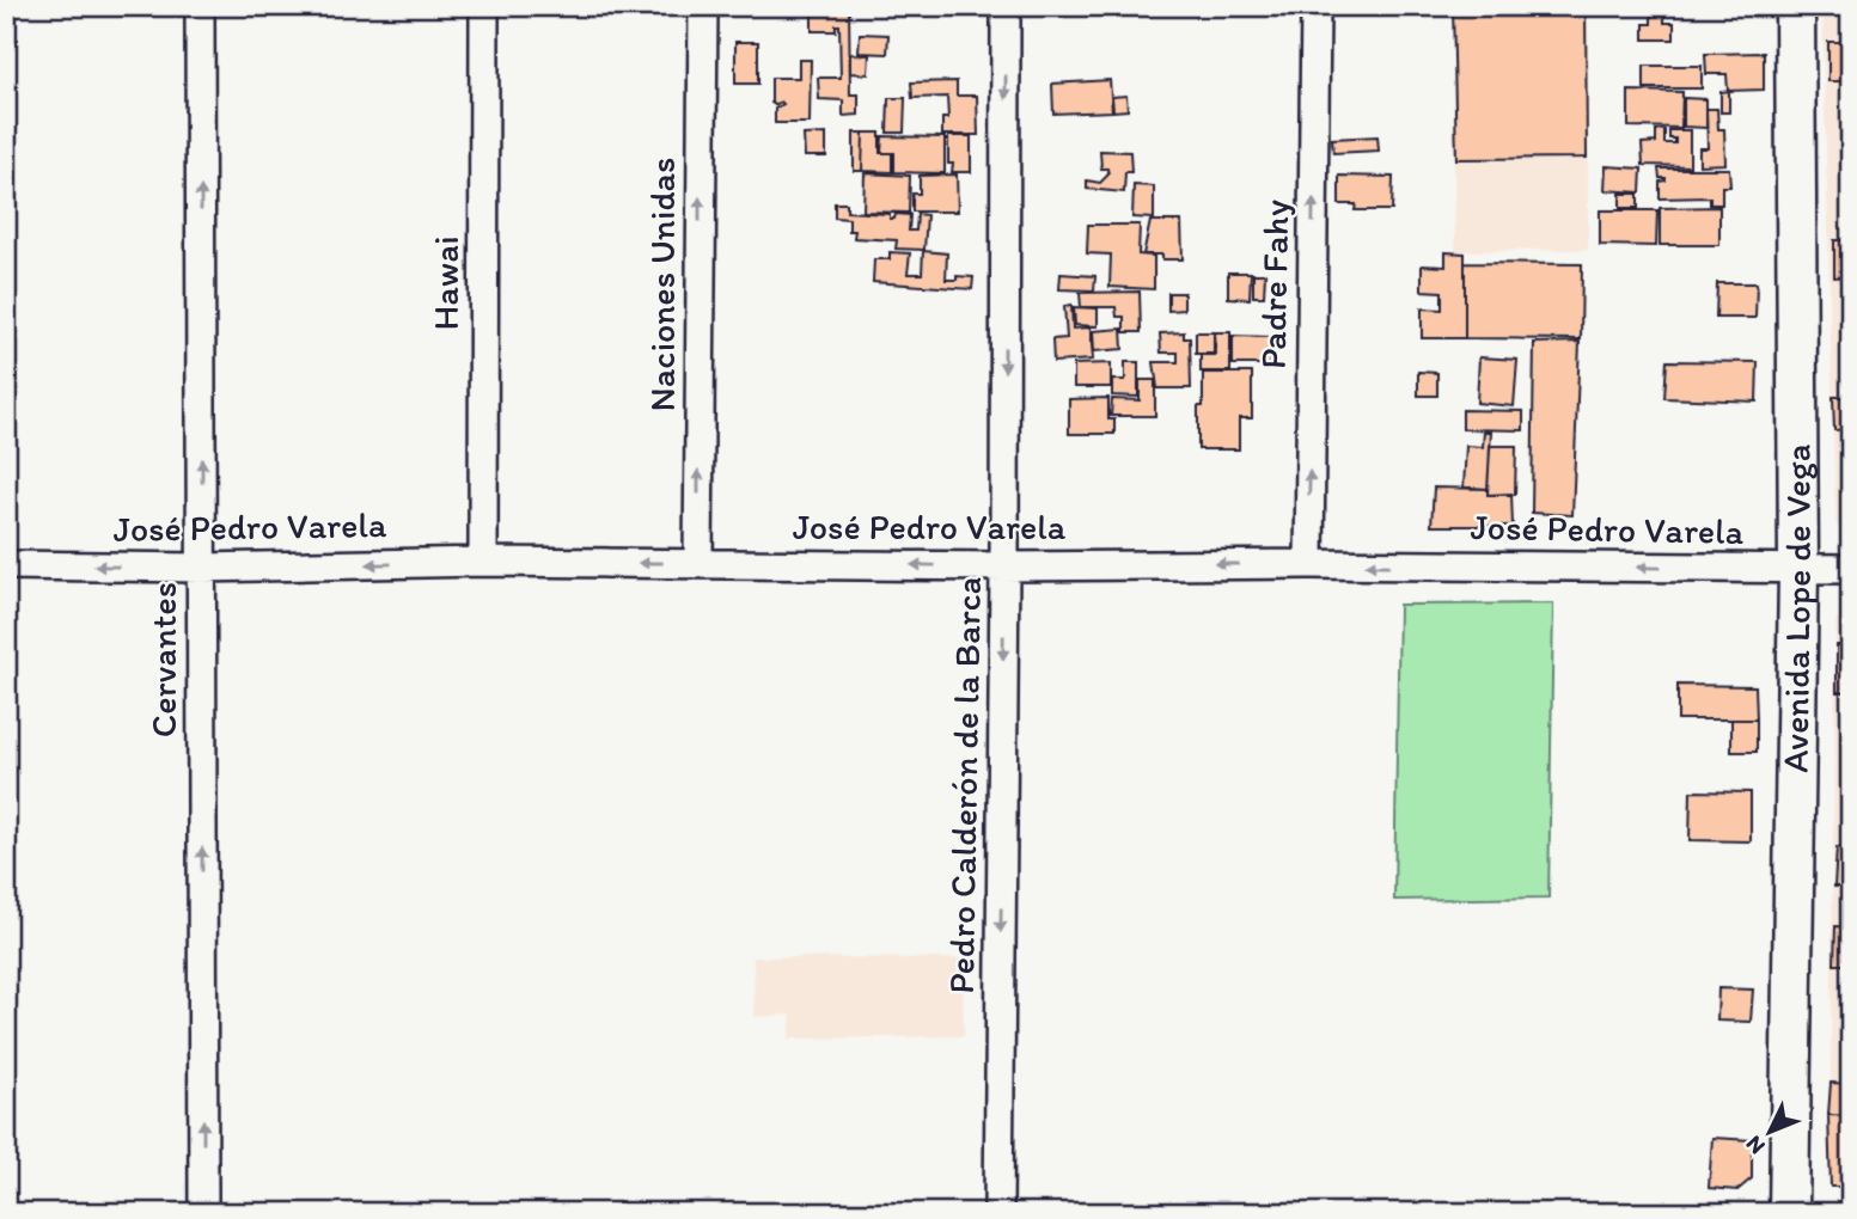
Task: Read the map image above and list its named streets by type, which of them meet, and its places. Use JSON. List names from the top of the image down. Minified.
{"streets":{"main road":["Avenida Lope de Vega"],"street":["Hawai","Naciones Unidas","Padre Fahy","José Pedro Varela","Cervantes","Pedro Calderón de la Barca"]},"crossings":[["Hawai","José Pedro Varela"],["Naciones Unidas","José Pedro Varela"],["Padre Fahy","José Pedro Varela"],["José Pedro Varela","Avenida Lope de Vega"],["José Pedro Varela","Cervantes"],["José Pedro Varela","Pedro Calderón de la Barca"]],"one_way":["Naciones Unidas","Padre Fahy","José Pedro Varela","Cervantes","Pedro Calderón de la Barca"],"north":"bottom left"}
